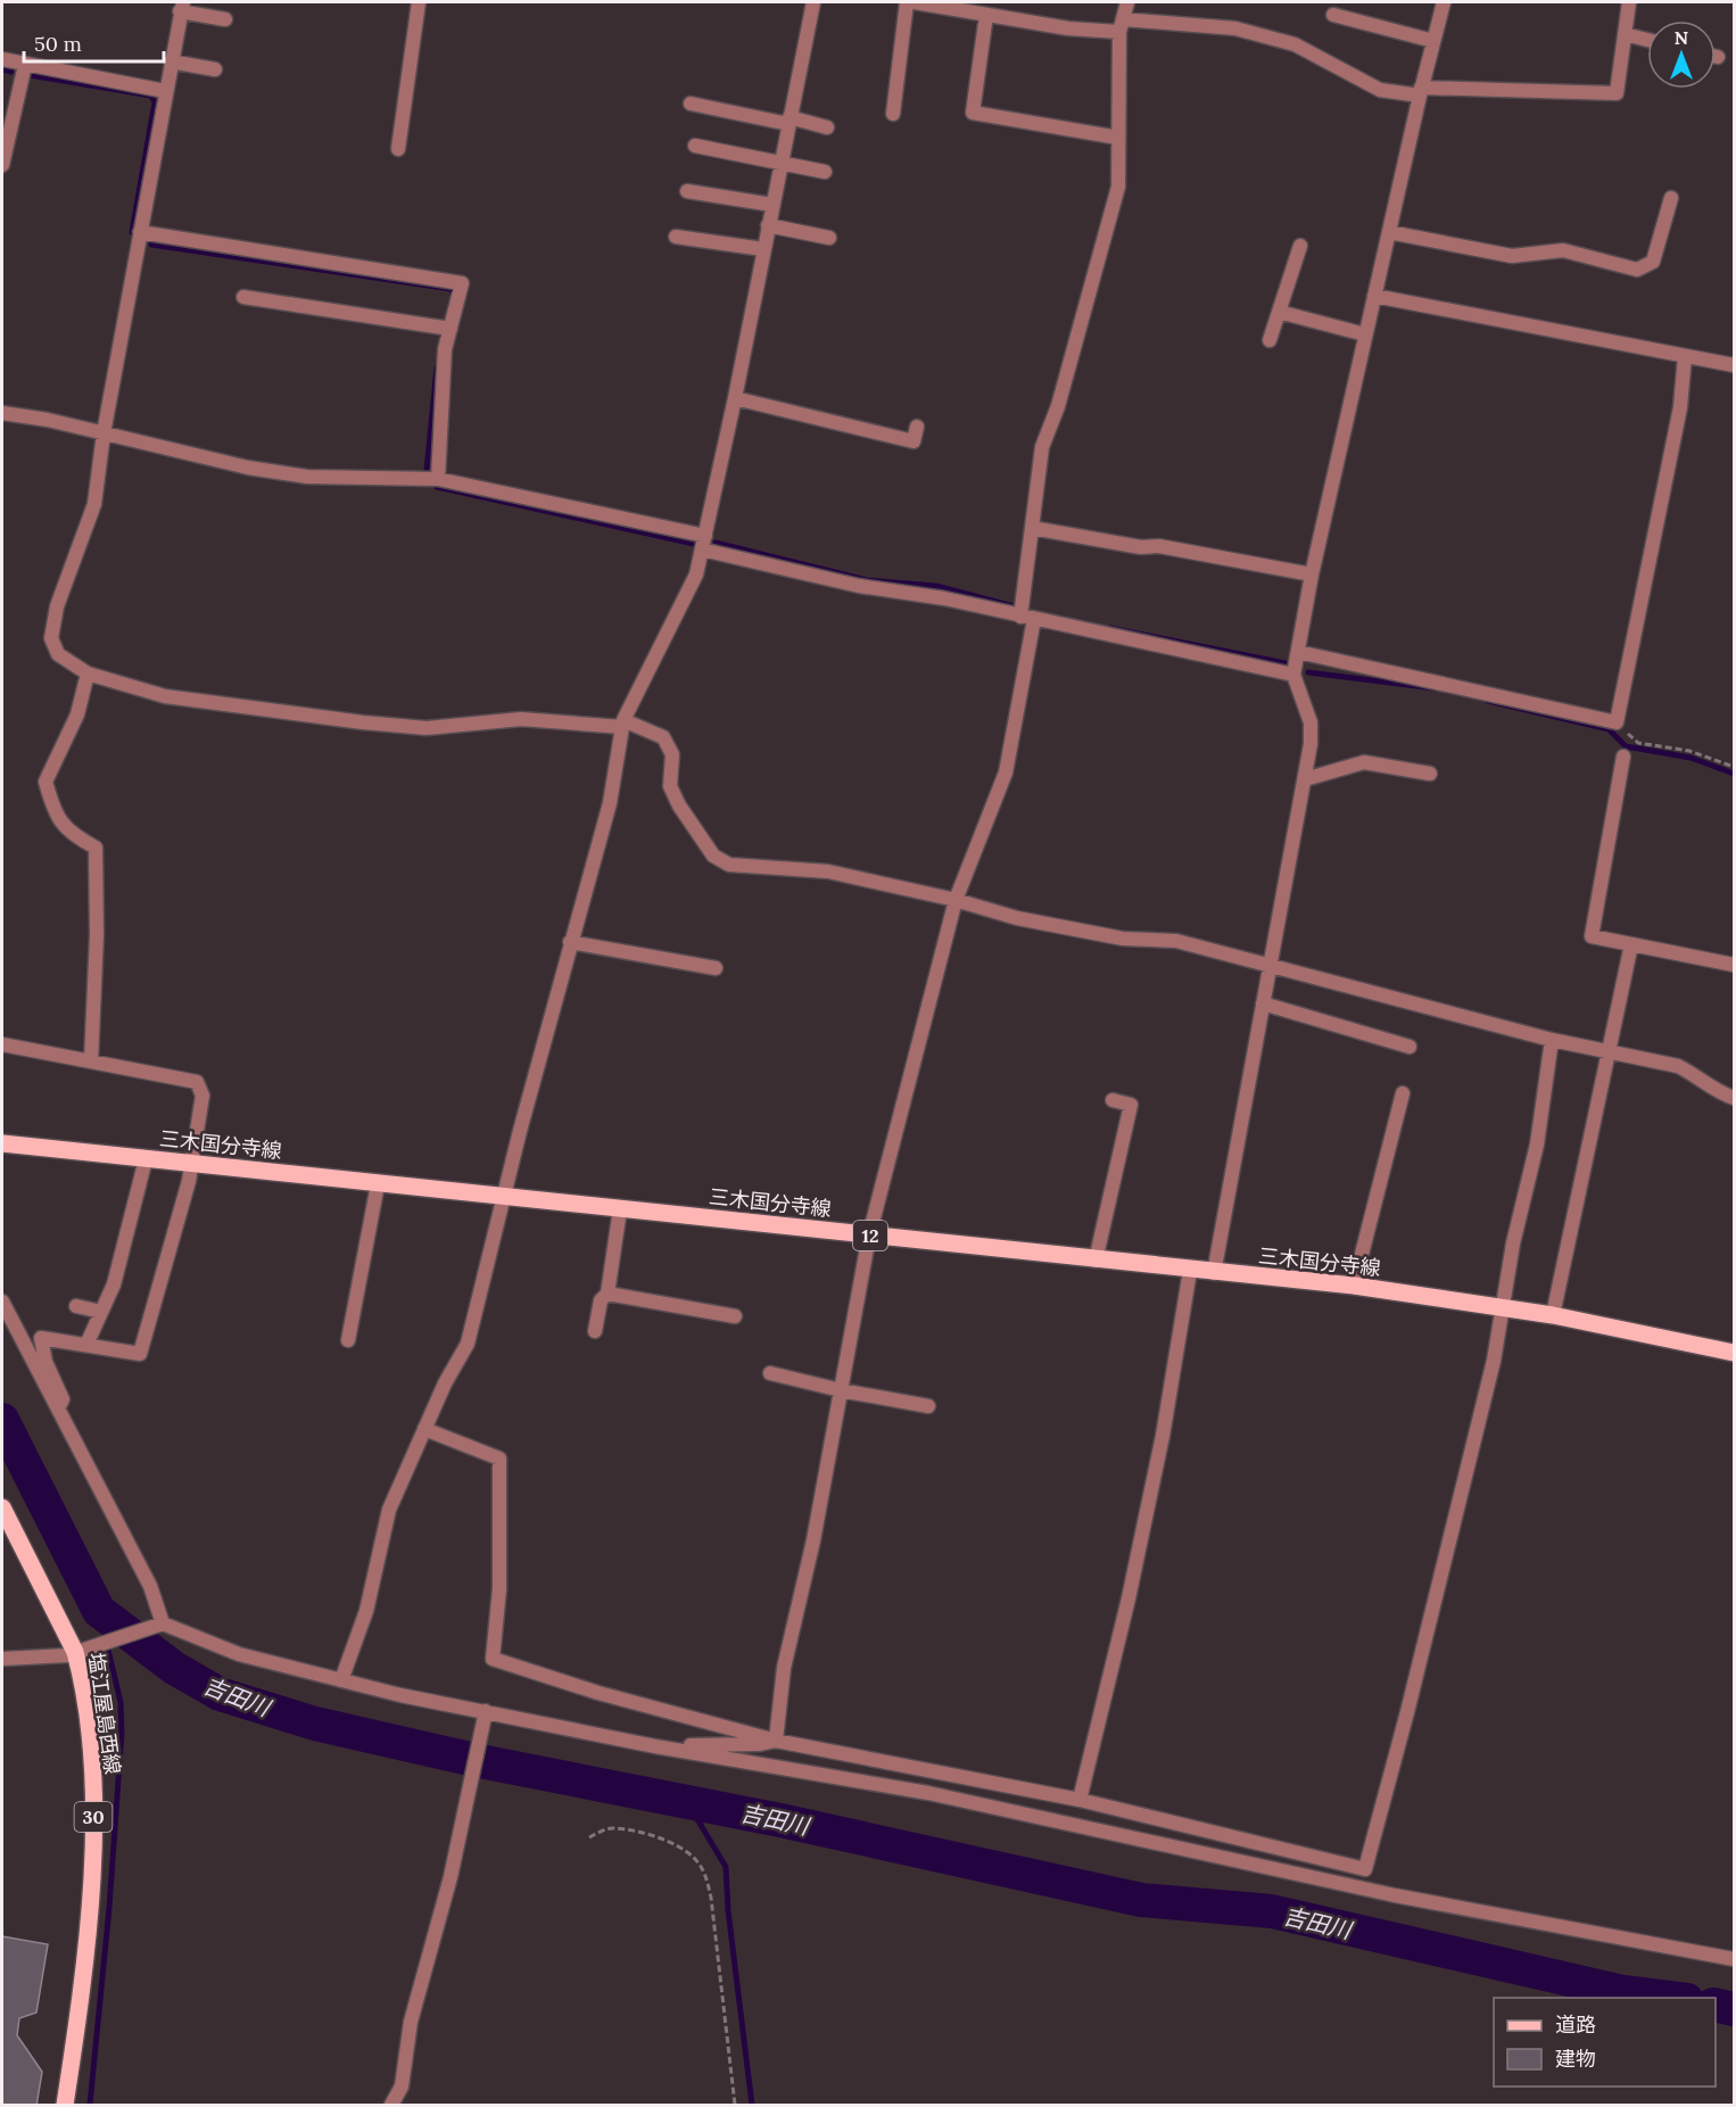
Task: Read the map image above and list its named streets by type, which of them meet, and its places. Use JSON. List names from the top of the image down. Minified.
{"streets":{"main road":["三木国分寺線","12","塩江屋島西線","30"]},"water":["吉田川"],"legend":["道路","建物"],"scale_bar":"50 m","north":"top"}
